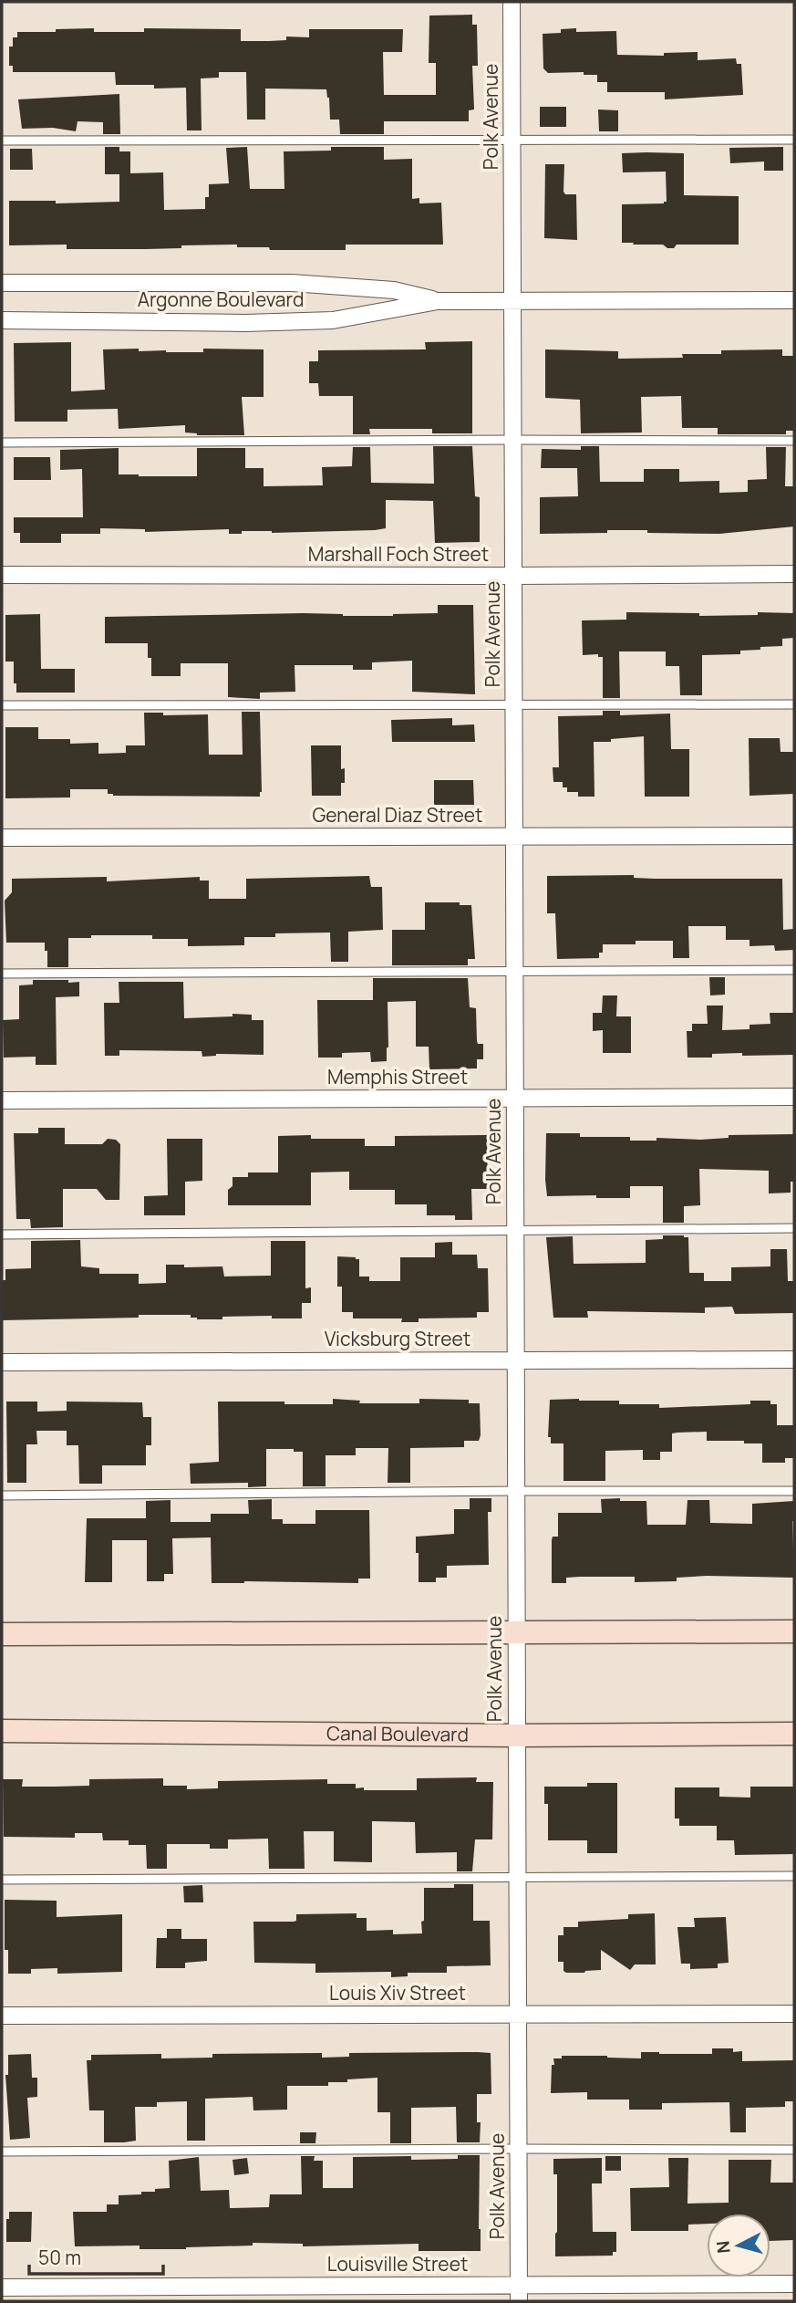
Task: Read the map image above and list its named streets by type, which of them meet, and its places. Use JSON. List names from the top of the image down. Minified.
{"streets":{"main road":["Canal Boulevard"],"street":["Polk Avenue","Argonne Boulevard","Marshall Foch Street","General Diaz Street","Memphis Street","Vicksburg Street","Louis Xiv Street","Louisville Street"]},"crossings":[["Polk Avenue","Argonne Boulevard"],["Polk Avenue","Marshall Foch Street"],["Polk Avenue","General Diaz Street"],["Polk Avenue","Memphis Street"],["Polk Avenue","Vicksburg Street"],["Polk Avenue","Canal Boulevard"],["Polk Avenue","Louis Xiv Street"],["Polk Avenue","Louisville Street"]],"scale_bar":"50 m","north":"left"}
